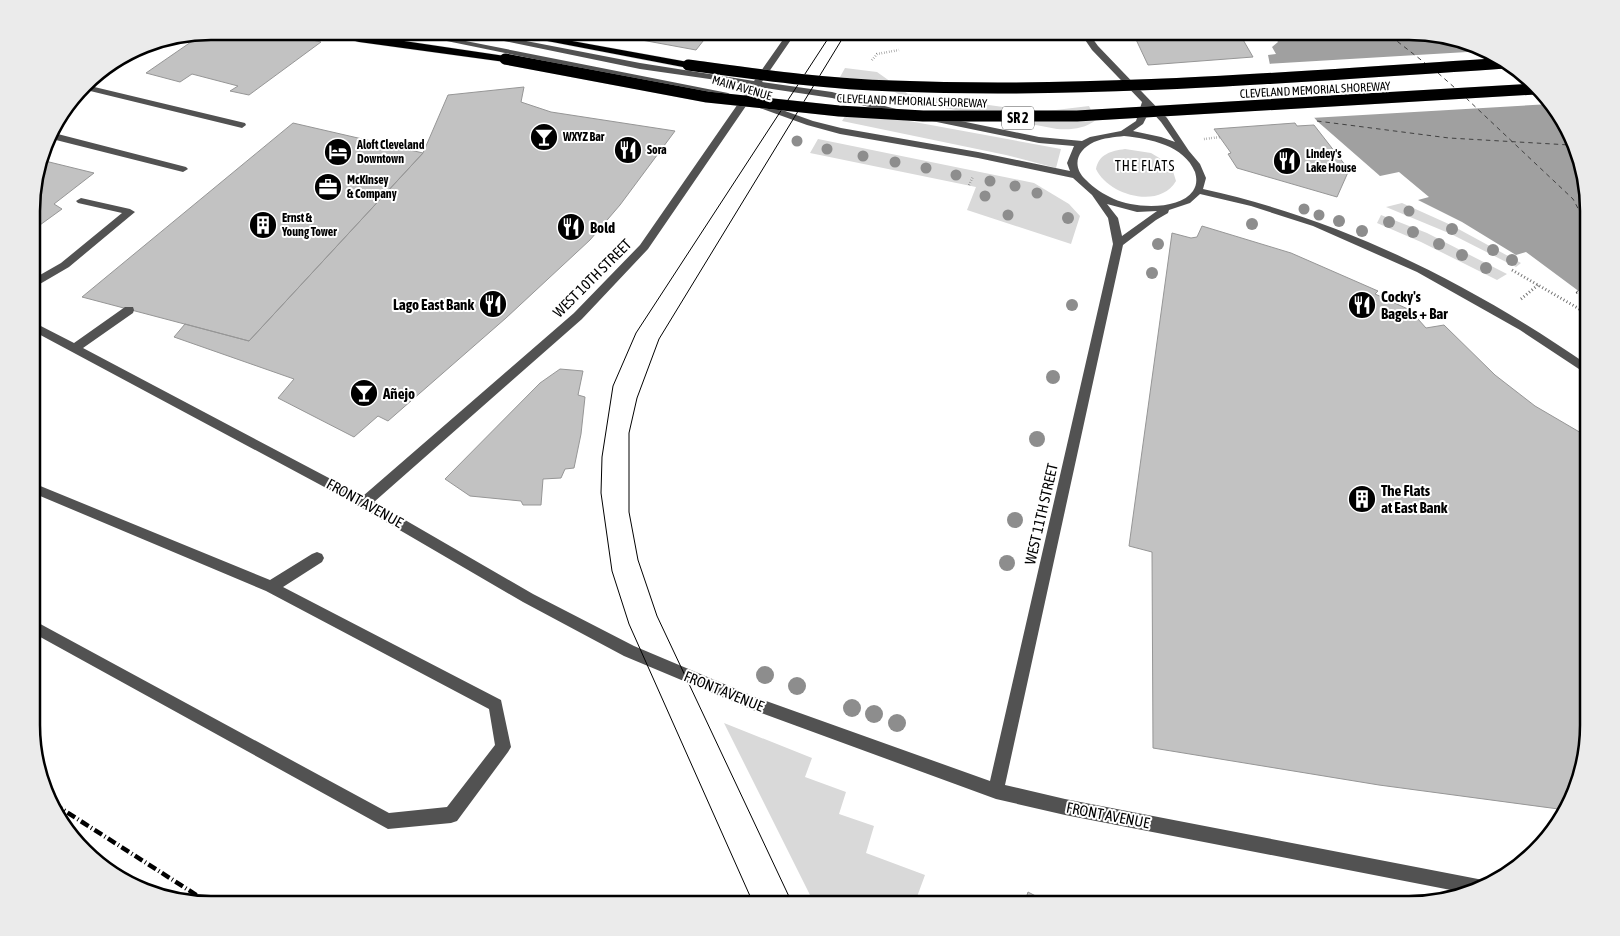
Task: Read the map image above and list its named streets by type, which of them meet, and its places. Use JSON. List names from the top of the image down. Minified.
{"streets":{"highway":["CLEVELAND MEMORIAL SHOREWAY","SR 2"],"street":["MAIN AVENUE","WEST 10TH STREET","FRONT AVENUE","WEST 11TH STREET"]},"crossings":[["MAIN AVENUE","WEST 10TH STREET"],["MAIN AVENUE","WEST 11TH STREET"],["WEST 10TH STREET","FRONT AVENUE"],["FRONT AVENUE","WEST 11TH STREET"]],"districts":["THE FLATS"],"places":{"bar":["WXYZ Bar","Añejo"],"restaurant":["Sora","Lindey's Lake House","Bold","Lago East Bank","Cocky's Bagels + Bar"],"hotel":["Aloft Cleveland Downtown"],"office":["McKinsey & Company"],"building":["Ernst & Young Tower","The Flats at East Bank"]}}
